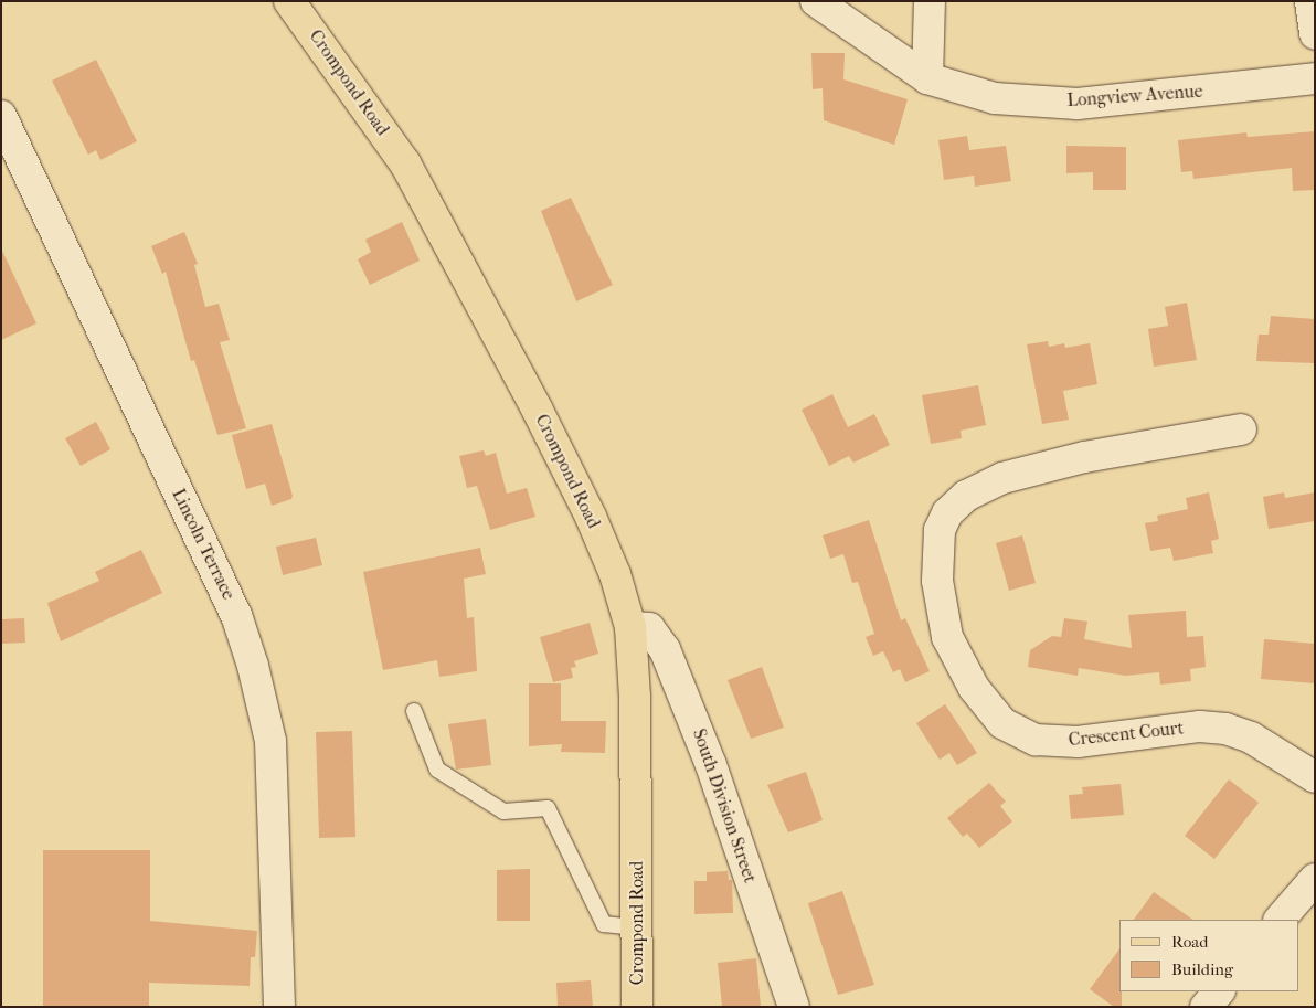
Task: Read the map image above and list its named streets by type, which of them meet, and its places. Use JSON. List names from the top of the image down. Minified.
{"streets":{"main road":["Crompond Road"],"street":["Longview Avenue","Lincoln Terrace","Crescent Court","South Division Street"]},"crossings":[["Crompond Road","South Division Street"]],"legend":["Road","Building"]}
